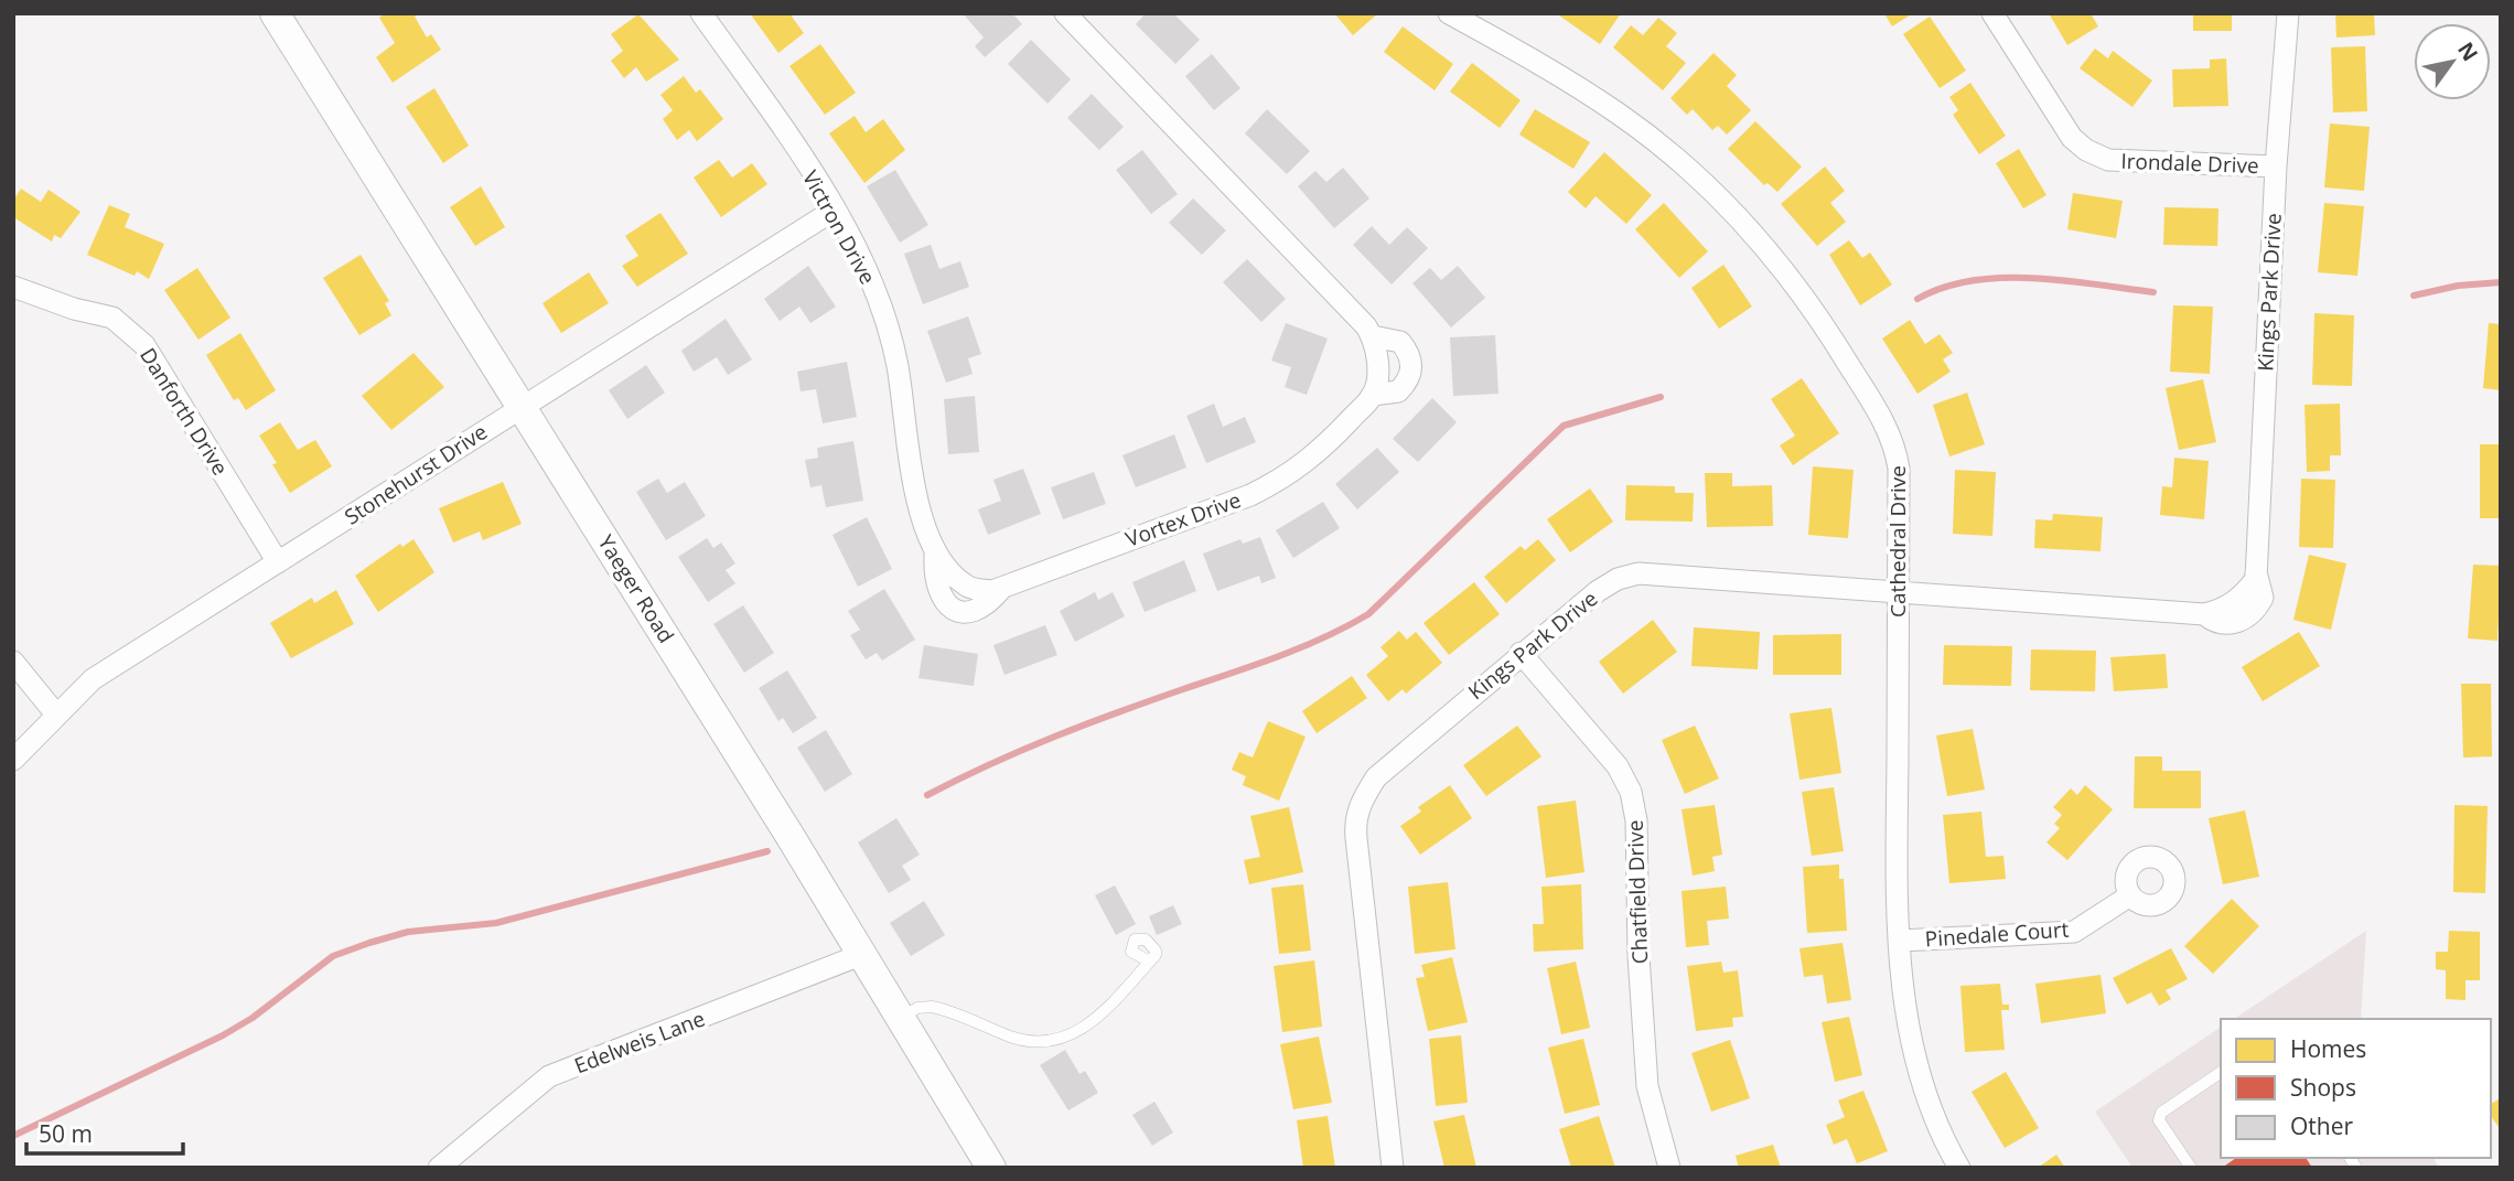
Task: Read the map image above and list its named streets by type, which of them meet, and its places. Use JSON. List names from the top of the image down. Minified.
{"streets":{"street":["Irondale Drive","Victron Drive","Kings Park Drive","Danforth Drive","Stonehurst Drive","Vortex Drive","Cathedral Drive","Yaeger Road","Chatfield Drive","Pinedale Court","Edelweis Lane"]},"crossings":[["Irondale Drive","Kings Park Drive"],["Victron Drive","Stonehurst Drive"],["Victron Drive","Vortex Drive"],["Kings Park Drive","Cathedral Drive"],["Kings Park Drive","Chatfield Drive"],["Danforth Drive","Stonehurst Drive"],["Stonehurst Drive","Yaeger Road"],["Cathedral Drive","Pinedale Court"],["Yaeger Road","Edelweis Lane"]],"legend":["Homes","Shops","Other"],"scale_bar":"50 m","north":"top right"}
